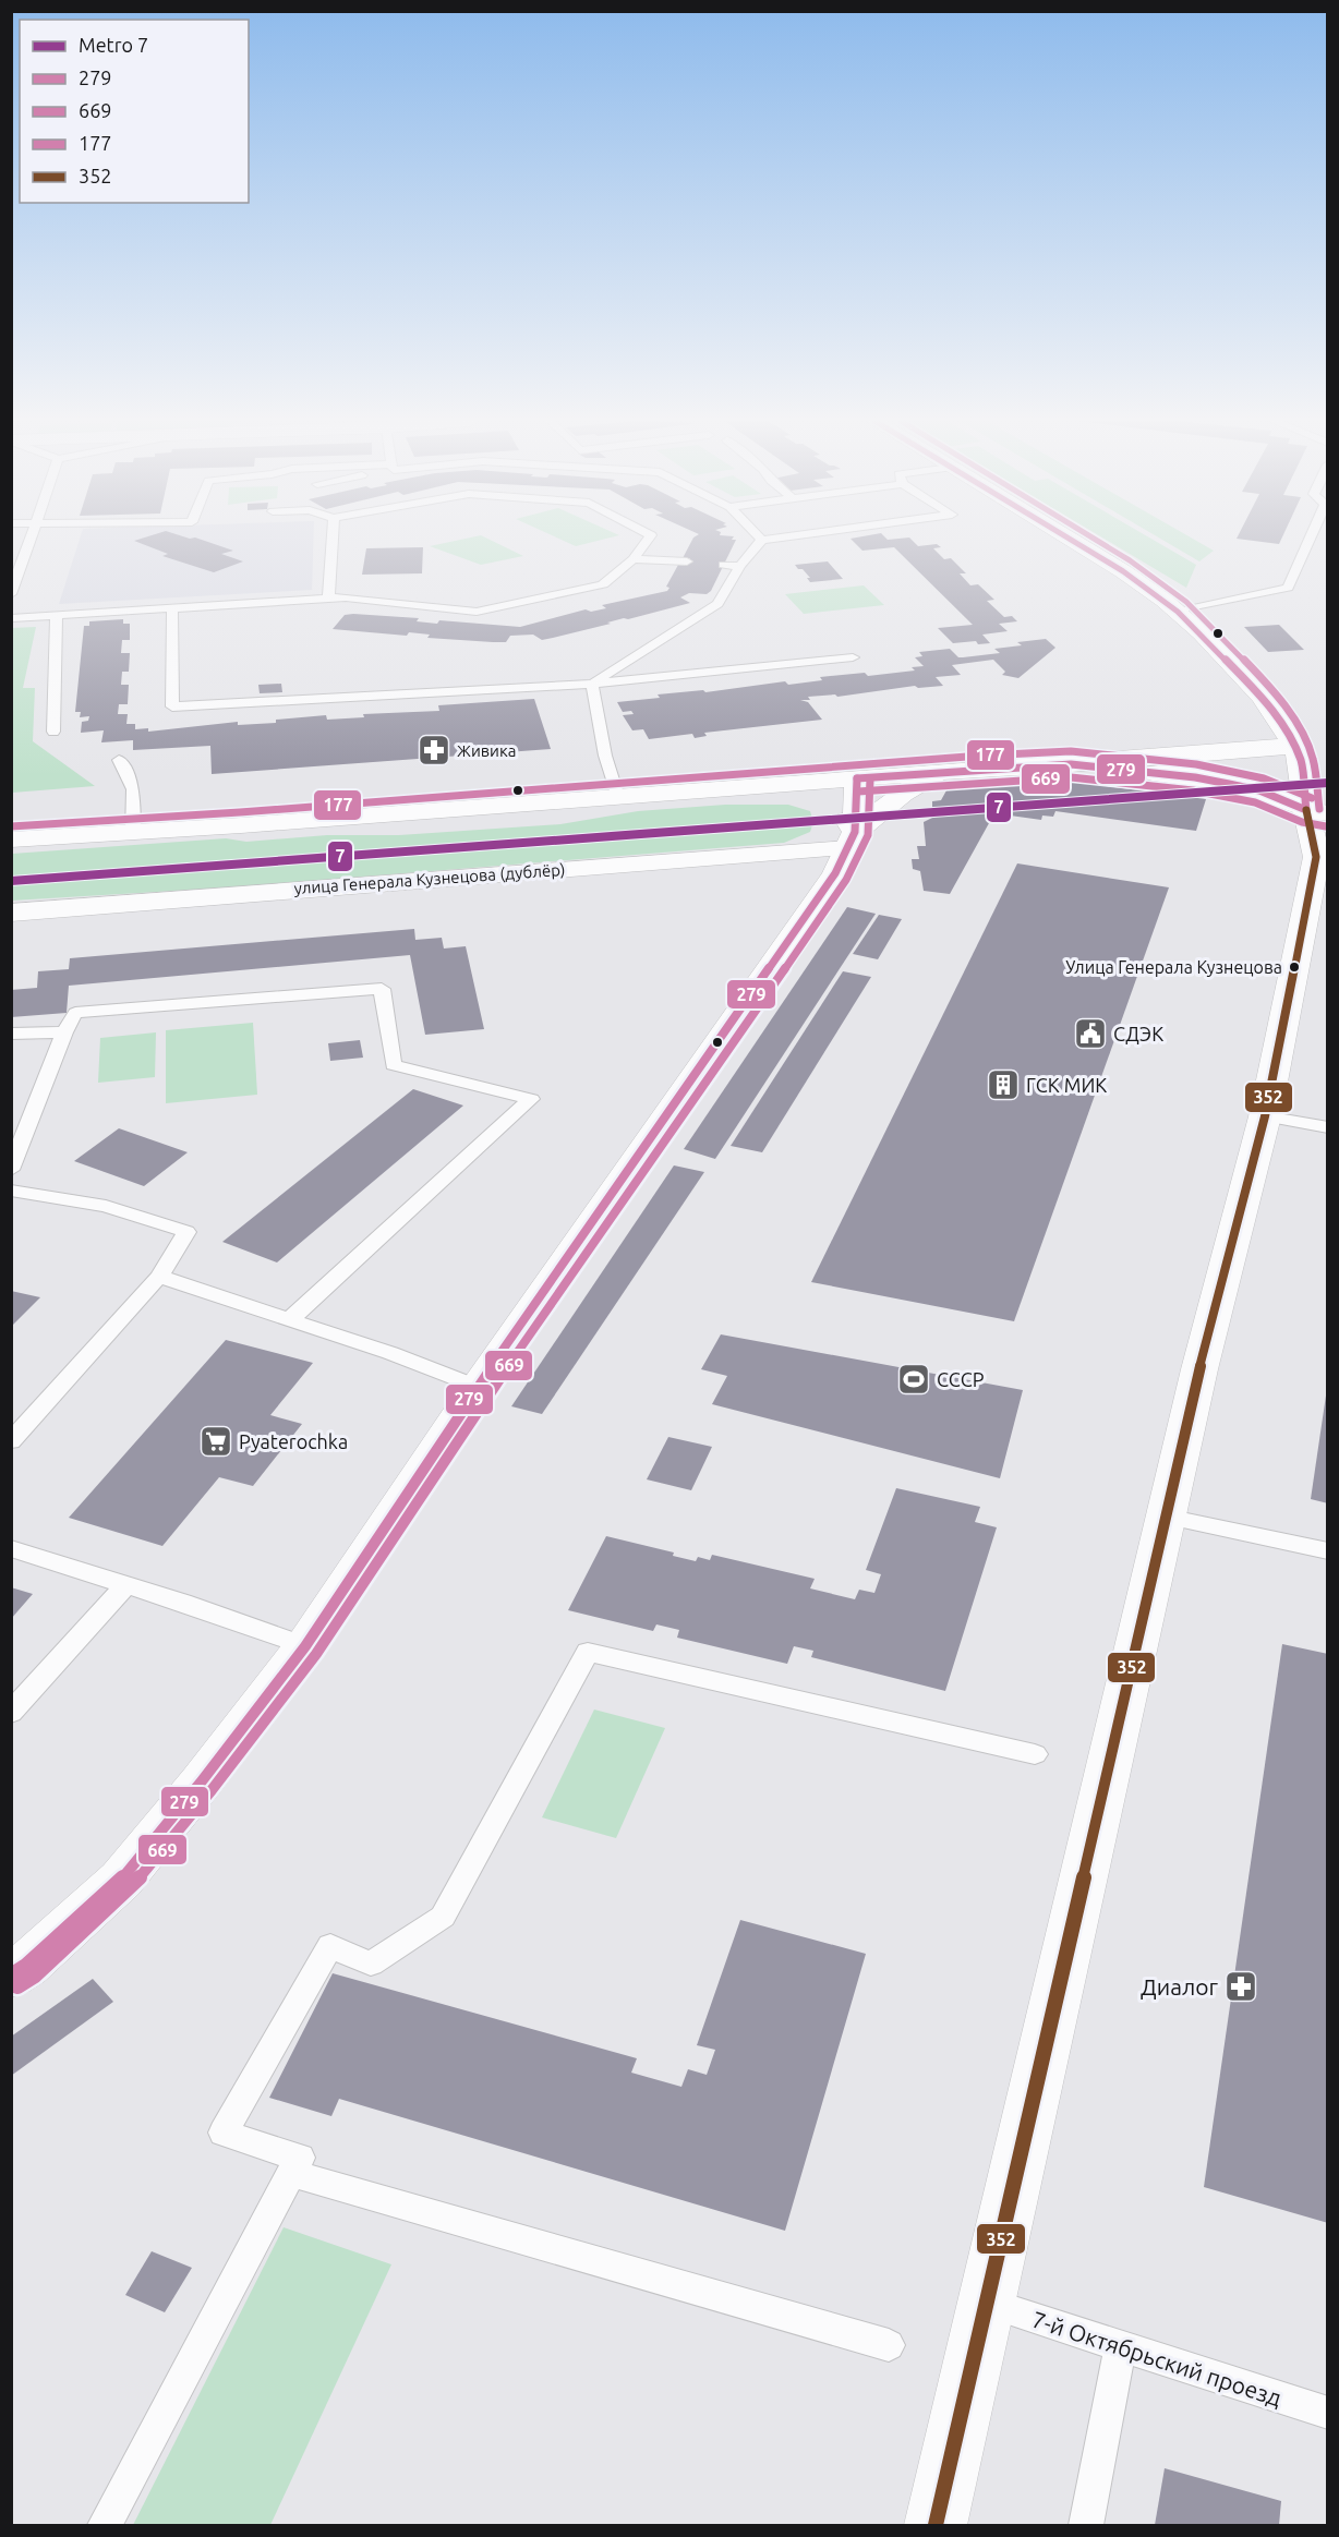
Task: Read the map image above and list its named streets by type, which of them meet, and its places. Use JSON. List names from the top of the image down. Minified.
{"streets":{"main road":["улица Генерала Кузнецова (дублёр)"],"lane":["7-й Октябрьский проезд"]},"places":{"pharmacy":["Живика","Диалог"],"other":["Улица Генерала Кузнецова"],"public building":["СДЭК"],"building":["ГСК МИК"],"sports":["СССР"],"supermarket":["Pyaterochka"]},"lines":["transit line 279","transit line 177","transit line 669","metro line 7","transit line 352"],"legend":["Metro 7","279","669","177","352"]}
